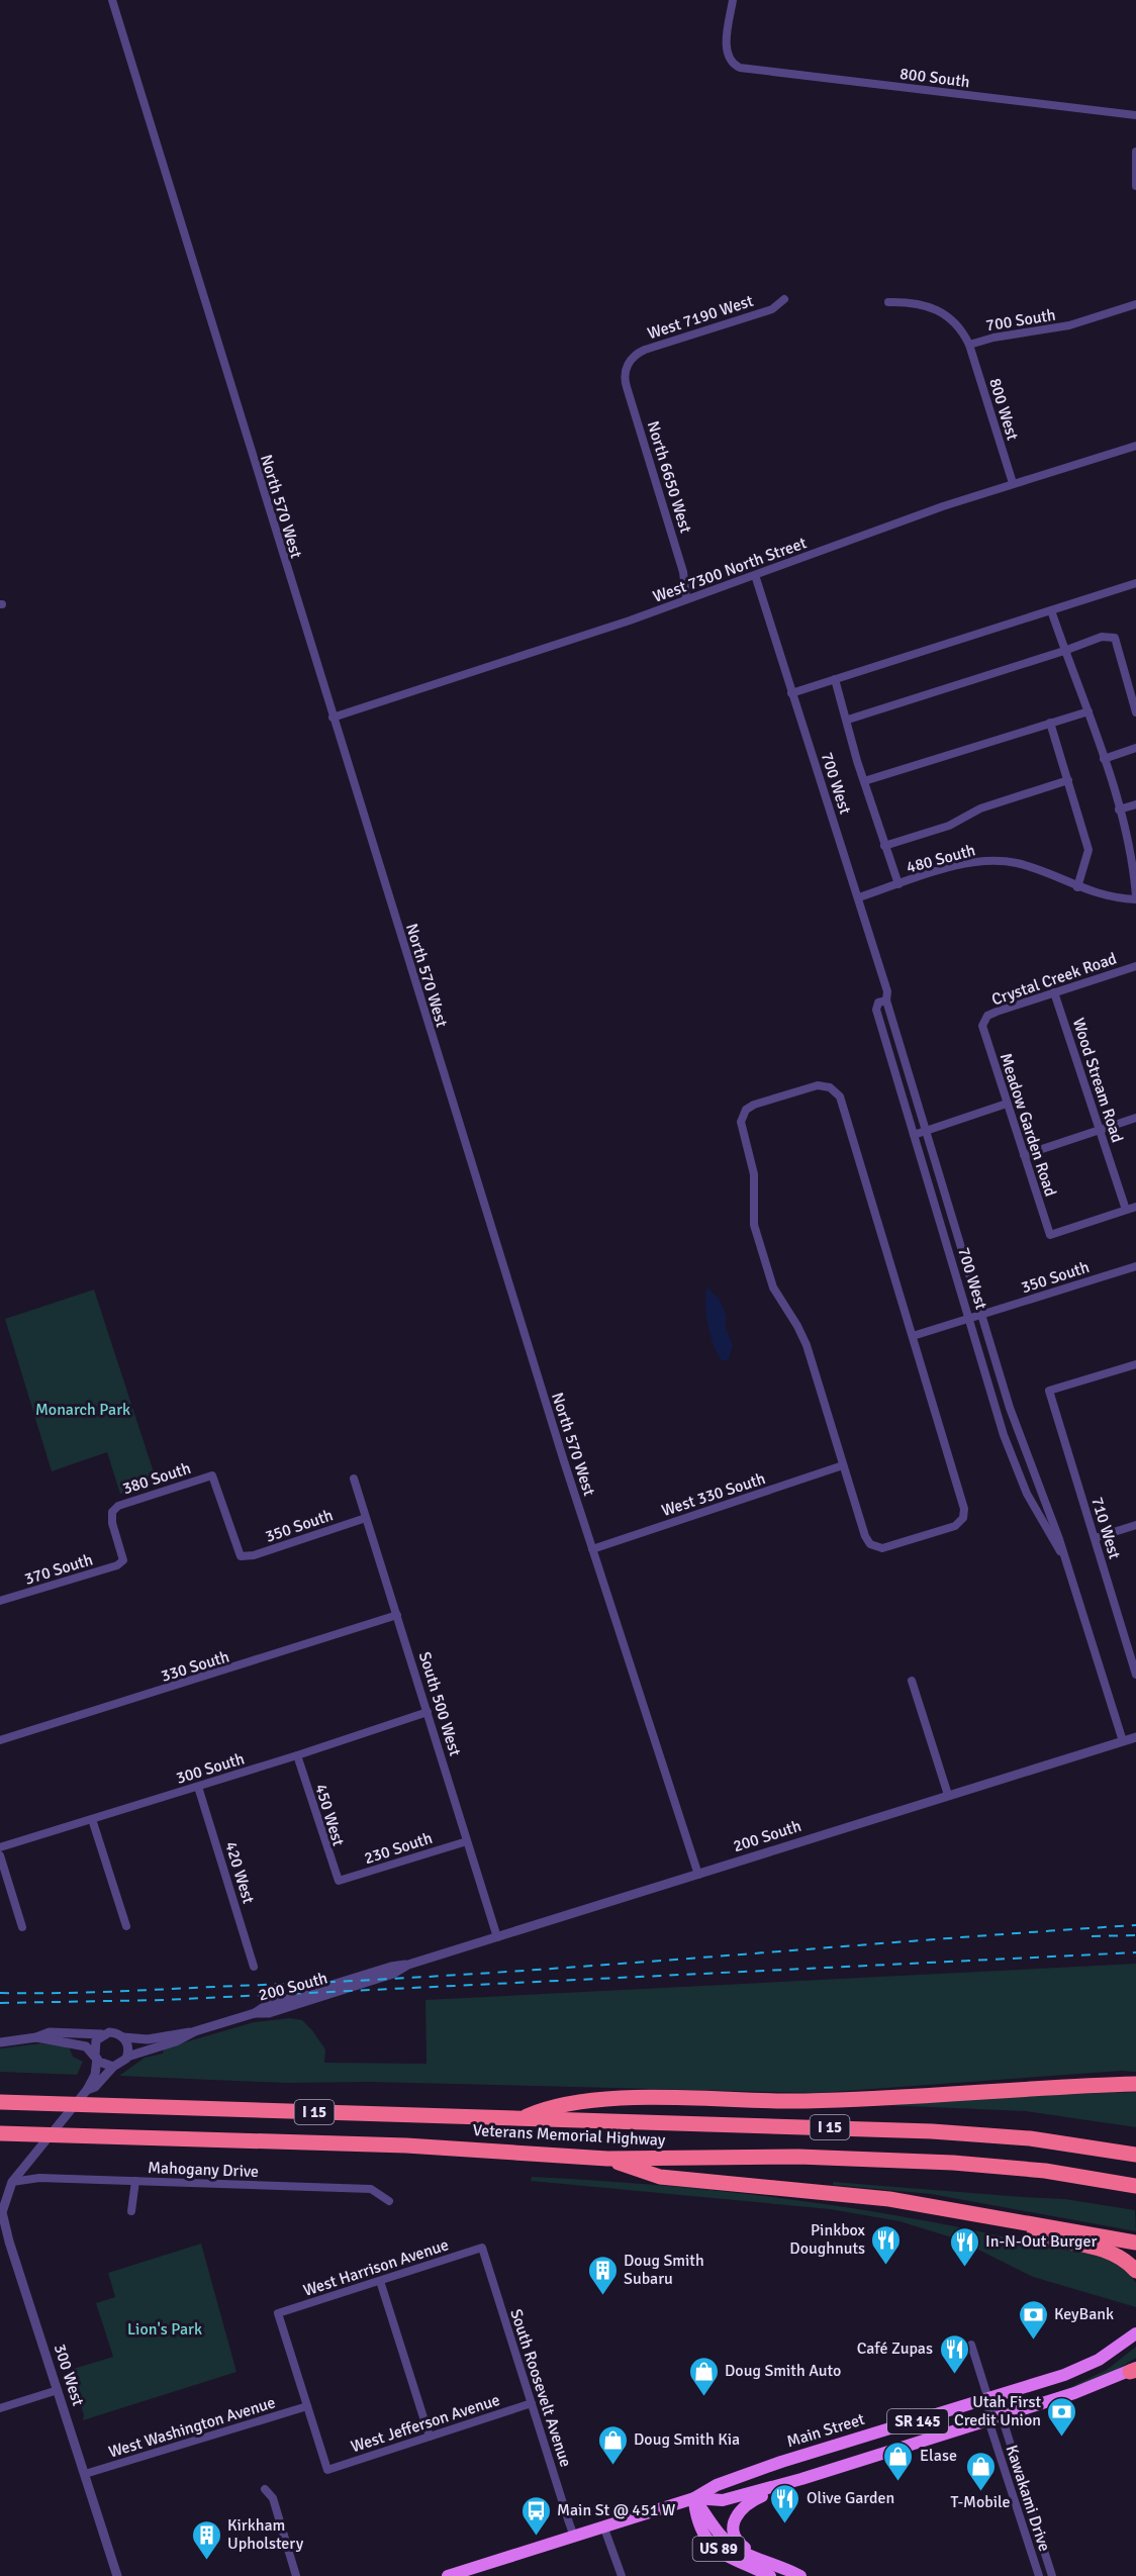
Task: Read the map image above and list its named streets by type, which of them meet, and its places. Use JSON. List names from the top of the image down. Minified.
{"streets":{"highway":["I 15","Veterans Memorial Highway"],"main road":["SR 145","Main Street","US 89"],"street":["800 South","West 7190 West","700 South","800 West","North 6650 West","North 570 West","West 7300 North Street","700 West","480 South","Crystal Creek Road","Wood Stream Road","Meadow Garden Road","350 South","380 South","West 330 South","710 West","370 South","330 South","South 500 West","300 South","450 West","200 South","230 South","420 West","Mahogany Drive","West Harrison Avenue","300 West","South Roosevelt Avenue","West Jefferson Avenue","West Washington Avenue","Kawakami Drive"]},"crossings":[["West 7190 West","North 6650 West"],["700 South","800 West"],["800 West","West 7300 North Street"],["North 6650 West","West 7300 North Street"],["North 570 West","West 7300 North Street"],["North 570 West","West 330 South"],["North 570 West","200 South"],["West 7300 North Street","700 West"],["700 West","480 South"],["700 West","350 South"],["700 West","200 South"],["Crystal Creek Road","Wood Stream Road"],["Crystal Creek Road","Meadow Garden Road"],["Wood Stream Road","Meadow Garden Road"],["350 South","380 South"],["350 South","South 500 West"],["380 South","370 South"],["330 South","South 500 West"],["South 500 West","300 South"],["South 500 West","200 South"],["South 500 West","230 South"],["300 South","450 West"],["300 South","420 West"],["450 West","230 South"],["Mahogany Drive","300 West"],["West Harrison Avenue","South Roosevelt Avenue"],["West Harrison Avenue","West Jefferson Avenue"],["West Harrison Avenue","West Washington Avenue"],["300 West","West Washington Avenue"],["South Roosevelt Avenue","West Jefferson Avenue"],["South Roosevelt Avenue","Main Street"],["West Jefferson Avenue","West Washington Avenue"],["Main Street","Kawakami Drive"],["Main Street","US 89"]],"parks":["Monarch Park","Lion's Park"],"places":{"restaurant":["Pinkbox Doughnuts","In-N-Out Burger","Café Zupas","Olive Garden"],"building":["Doug Smith Subaru","Kirkham Upholstery"],"bank":["KeyBank","Utah First Credit Union"],"shop":["Doug Smith Auto","Doug Smith Kia","Elase","T-Mobile"],"bus stop":["Main St @ 451 W"]}}
